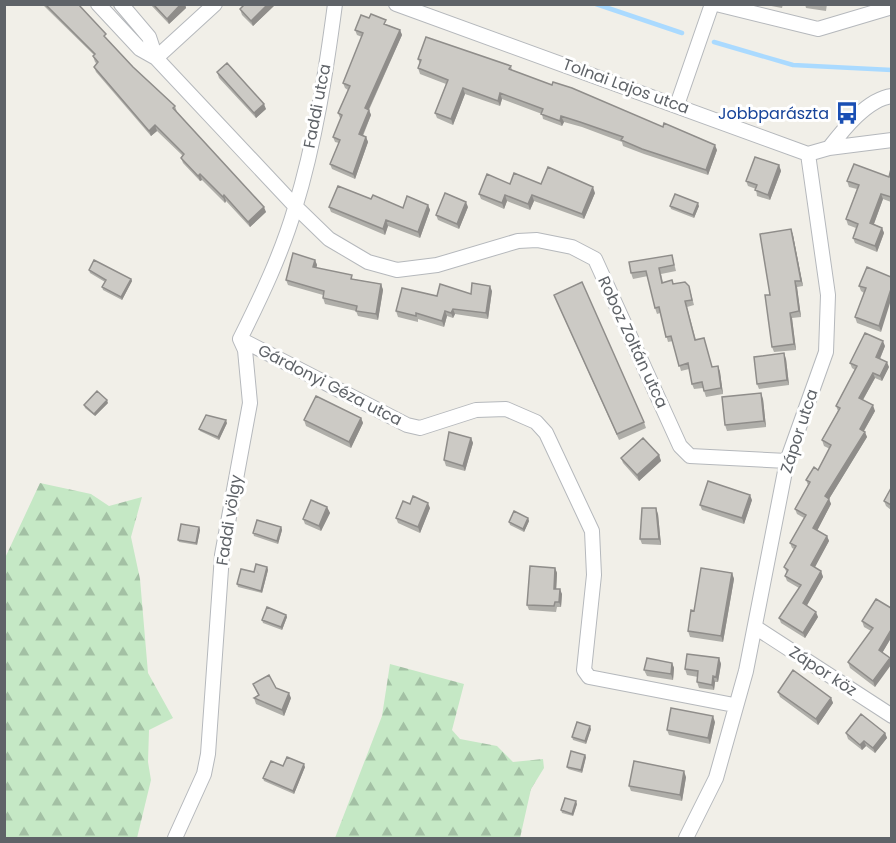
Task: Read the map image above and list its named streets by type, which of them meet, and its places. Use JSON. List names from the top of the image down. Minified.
{"streets":{"street":["Tolnai Lajos utca","Faddi utca","Roboz Zoltán utca","Gárdonyi Géza utca","Zápor utca","Faddi völgy","Zápor köz"]},"crossings":[["Tolnai Lajos utca","Zápor utca"],["Faddi utca","Roboz Zoltán utca"],["Roboz Zoltán utca","Zápor utca"],["Gárdonyi Géza utca","Zápor utca"],["Gárdonyi Géza utca","Faddi völgy"],["Zápor utca","Zápor köz"]],"places":{"bus stop":["Jobbparászta"]}}
